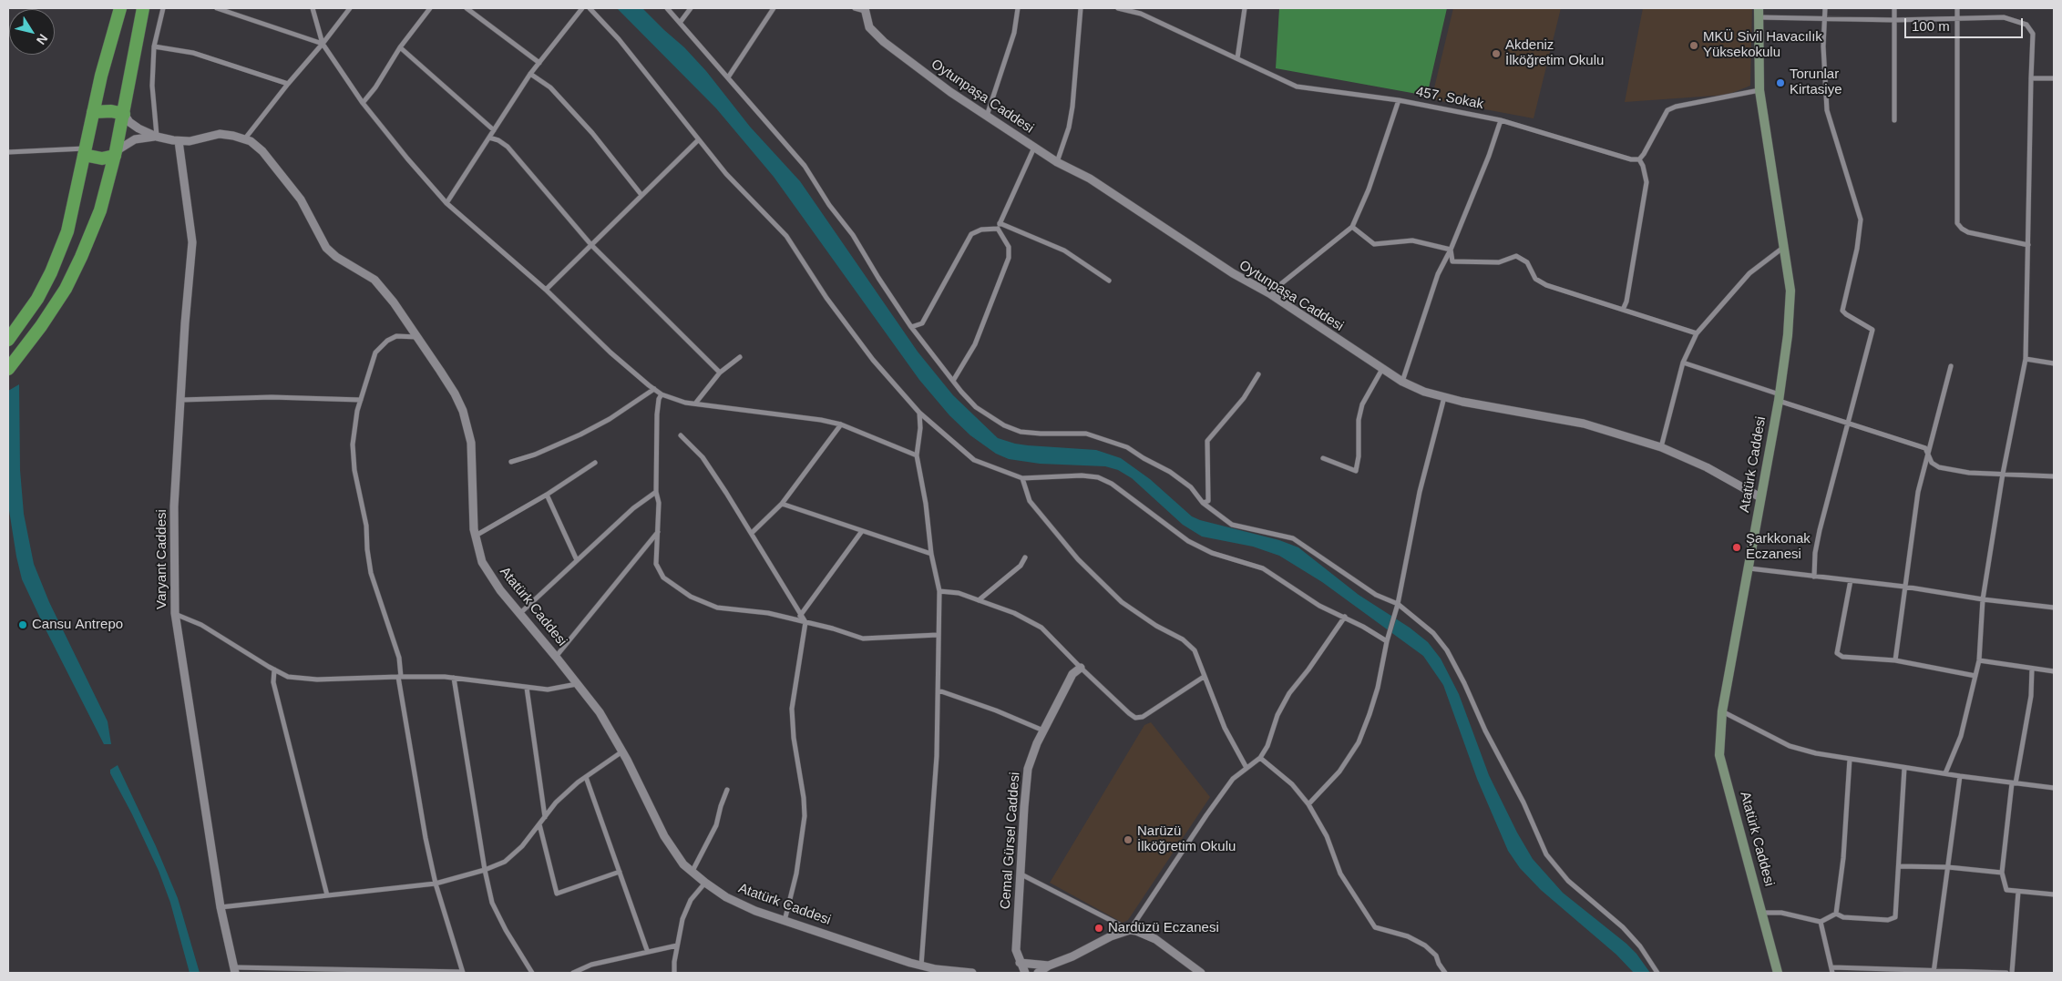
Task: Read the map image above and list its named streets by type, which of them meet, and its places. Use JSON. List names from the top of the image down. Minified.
{"streets":{"main road":["Atatürk Caddesi"],"street":["Oytunpaşa Caddesi","457. Sokak","Varyant Caddesi","Cemal Gürsel Caddesi"]},"crossings":[["Oytunpaşa Caddesi","Atatürk Caddesi"],["Atatürk Caddesi","Varyant Caddesi"]],"places":["MKÜ Sivil Havacılık Yüksekokulu","Akdeniz İlköğretim Okulu","Torunlar Kirtasiye","Şarkkonak Eczanesi","Cansu Antrepo","Narüzü İlköğretim Okulu","Nardüzü Eczanesi"],"scale_bar":"100 m","north":"bottom right"}
